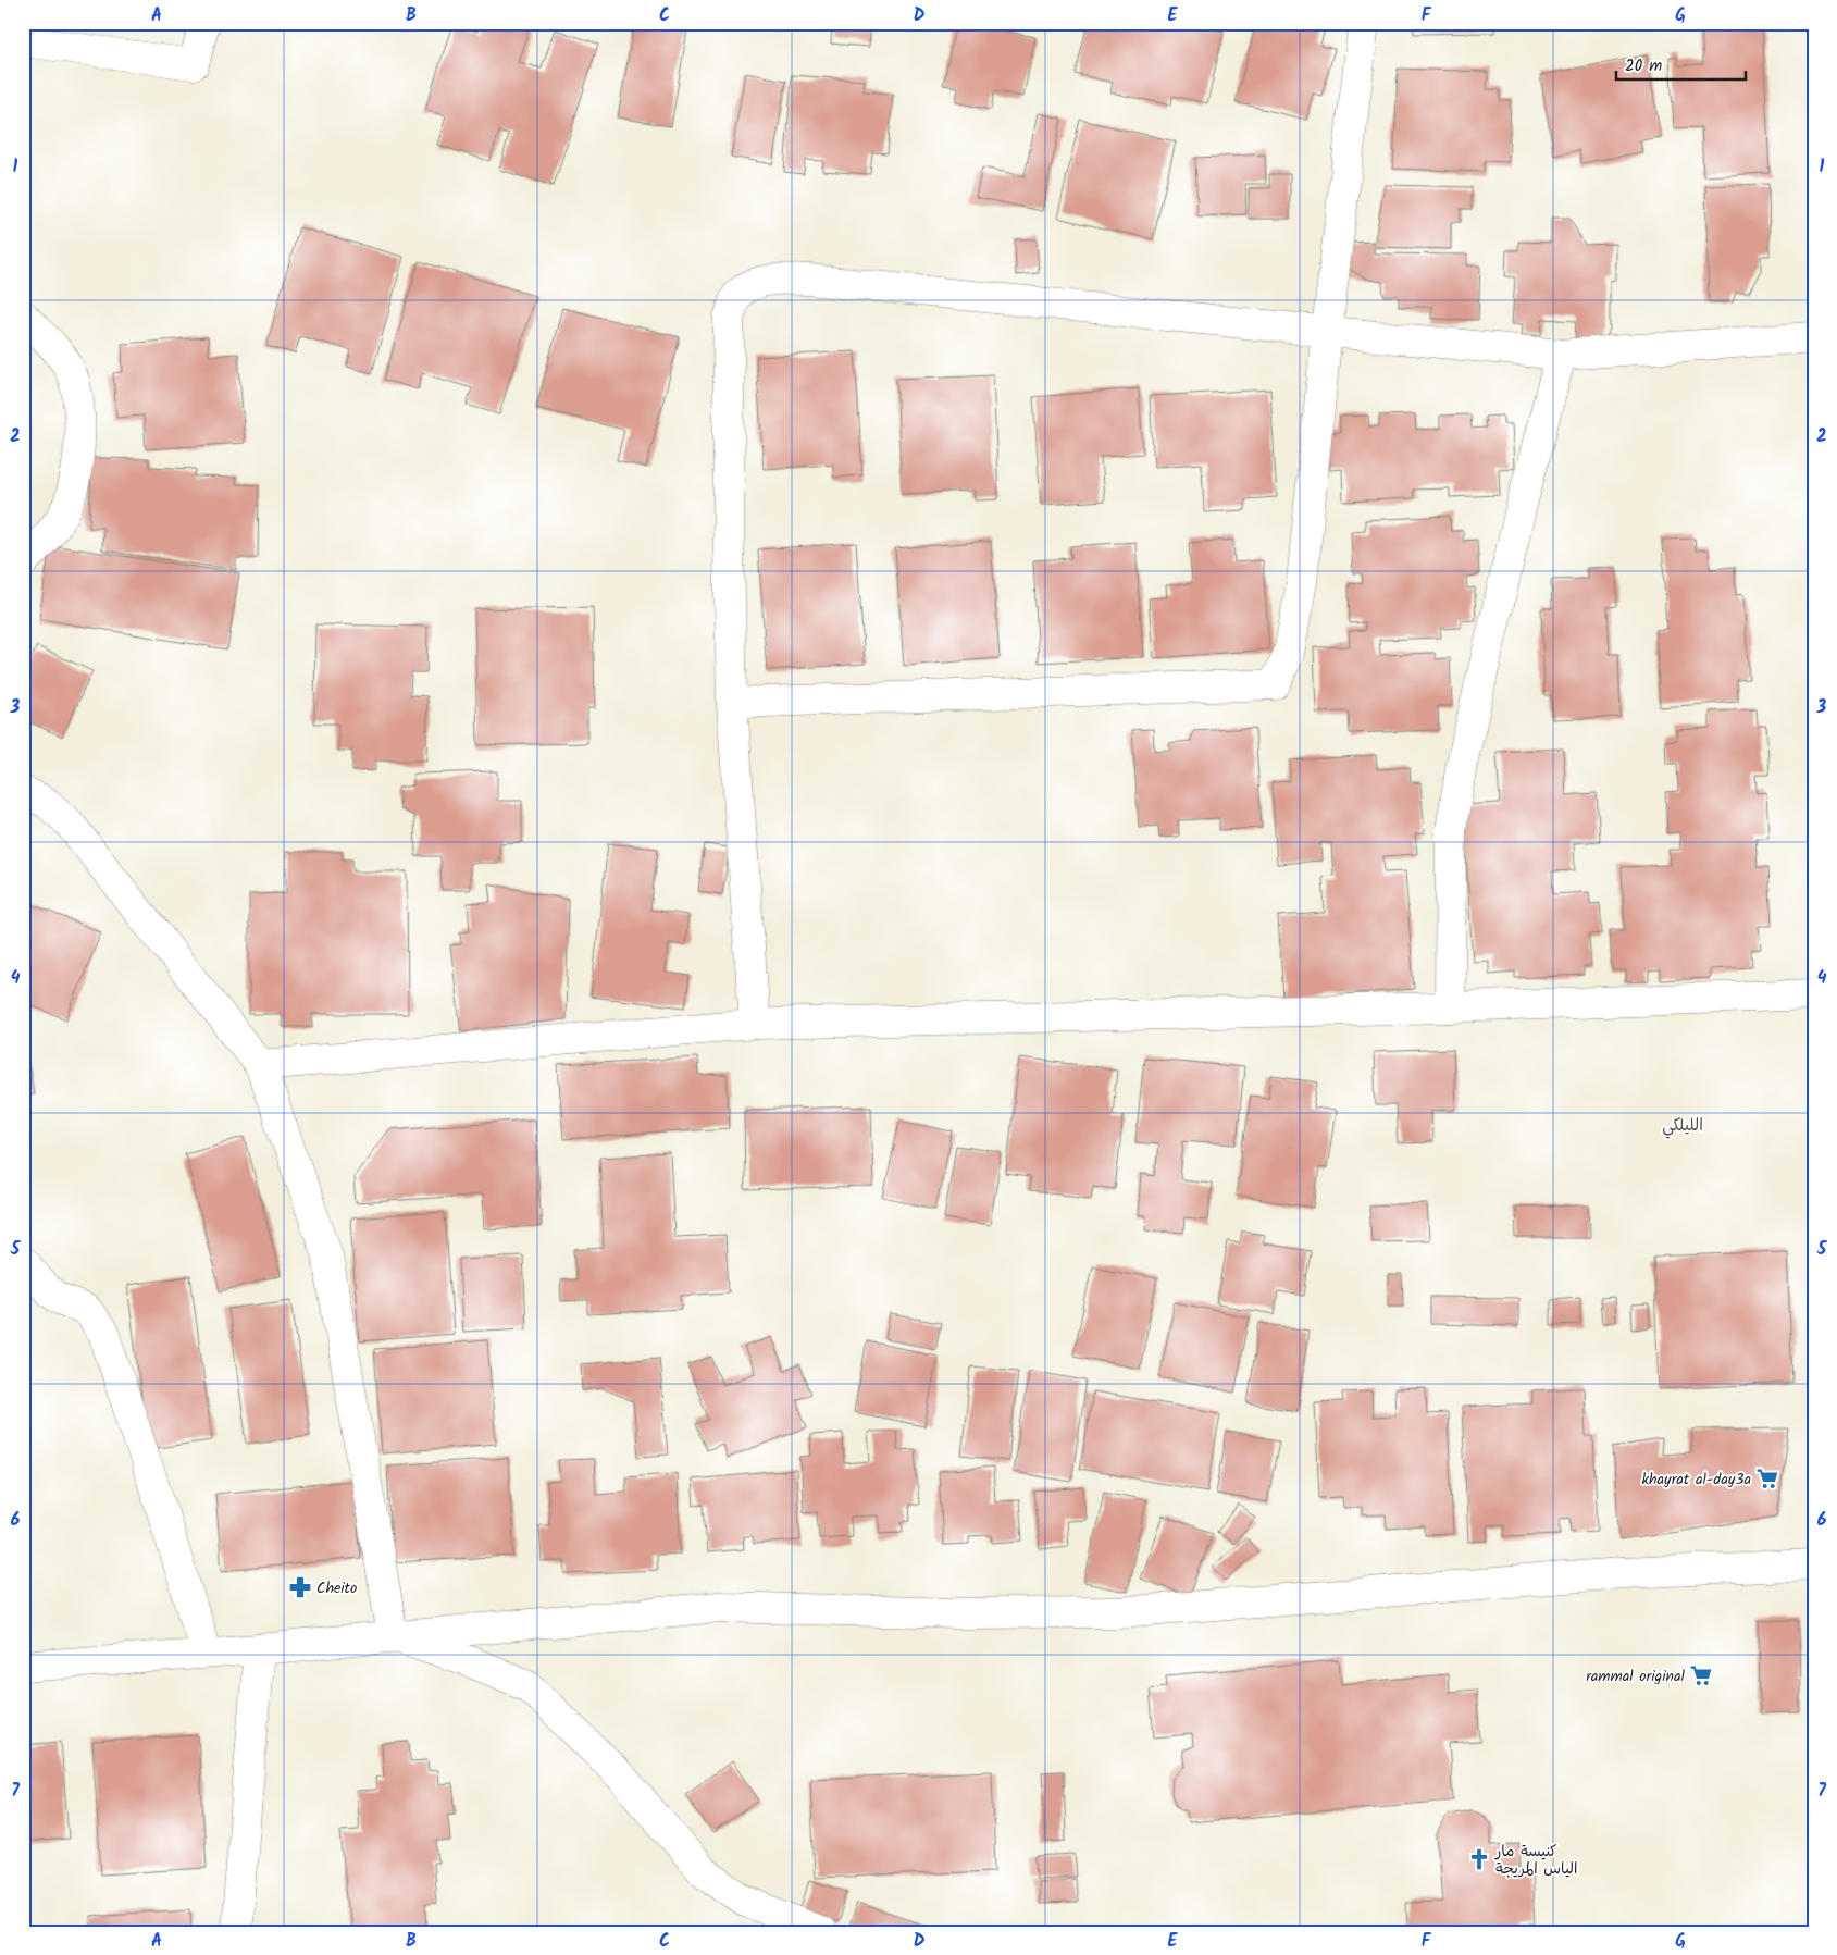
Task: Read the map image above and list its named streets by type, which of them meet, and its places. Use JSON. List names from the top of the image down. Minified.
{"districts":["الليلكي"],"places":{"supermarket":["khayrat al-day3a","rammal original"],"pharmacy":["Cheito"],"church":["كنيسة مار الياس المريجة"]},"scale_bar":"20 m","grid":{"columns":["A","B","C","D","E","F","G"],"rows":["1","2","3","4","5","6","7"]}}
